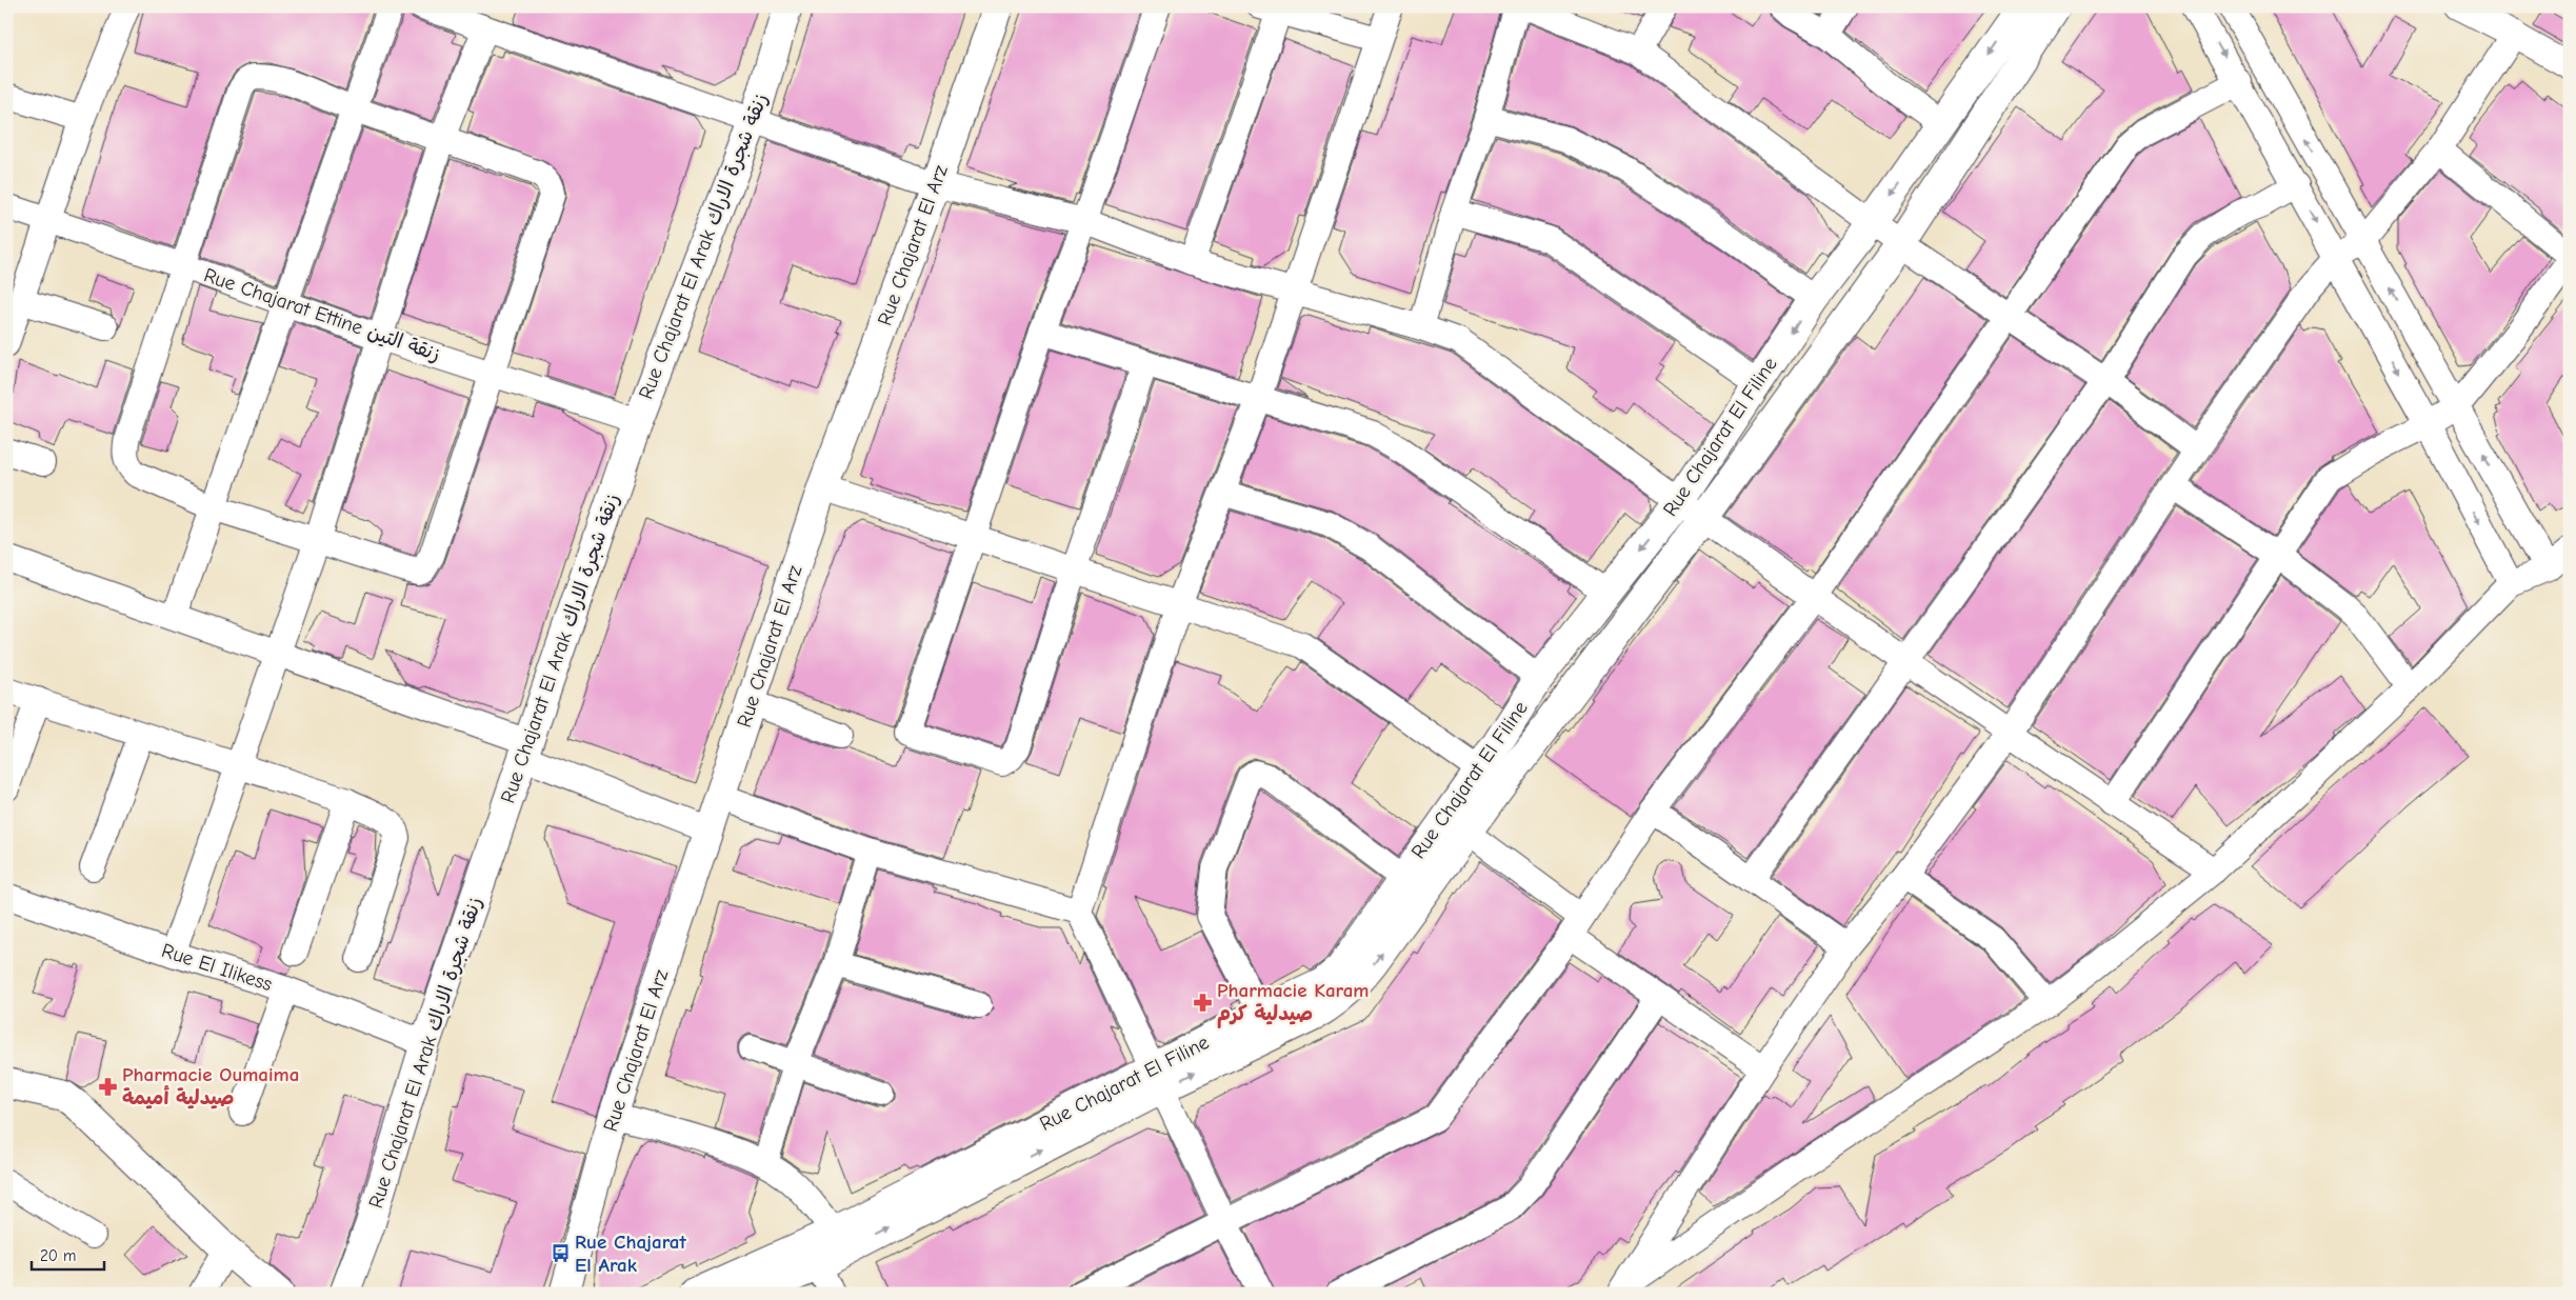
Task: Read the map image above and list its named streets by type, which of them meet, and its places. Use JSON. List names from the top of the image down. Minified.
{"streets":{"street":["Rue Chajarat El Arz","Rue Chajarat El Arak زنقة شجرة الاراك","Rue Chajarat Ettine زنقة التين","Rue Chajarat El Filine","Rue El Ilikess"]},"crossings":[["Rue Chajarat El Arak زنقة شجرة الاراك","Rue Chajarat Ettine زنقة التين"],["Rue Chajarat El Arak زنقة شجرة الاراك","Rue El Ilikess"]],"places":{"pharmacy":["Pharmacie Karam صيدلية كرم","Pharmacie Oumaima صيدلية أميمة"],"bus stop":["Rue Chajarat El Arak"]},"scale_bar":"20 m"}
